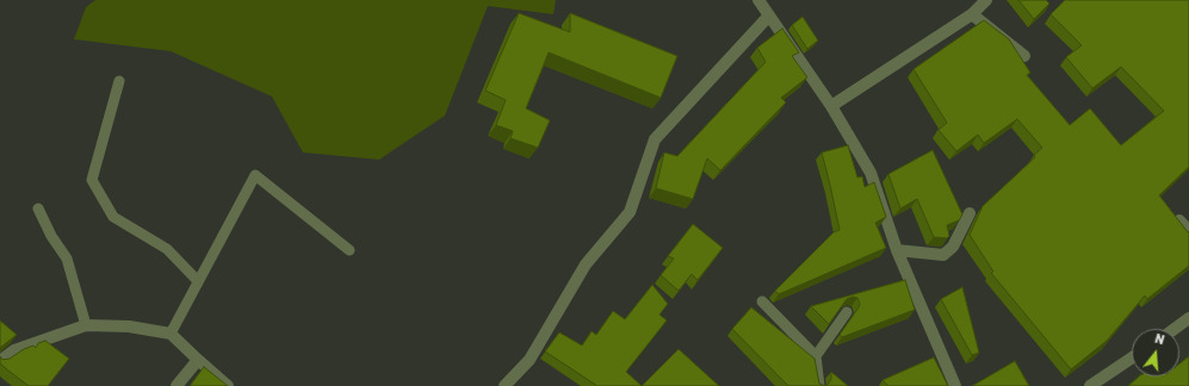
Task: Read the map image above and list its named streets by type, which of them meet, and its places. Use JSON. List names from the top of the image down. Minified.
{"north":"top"}
